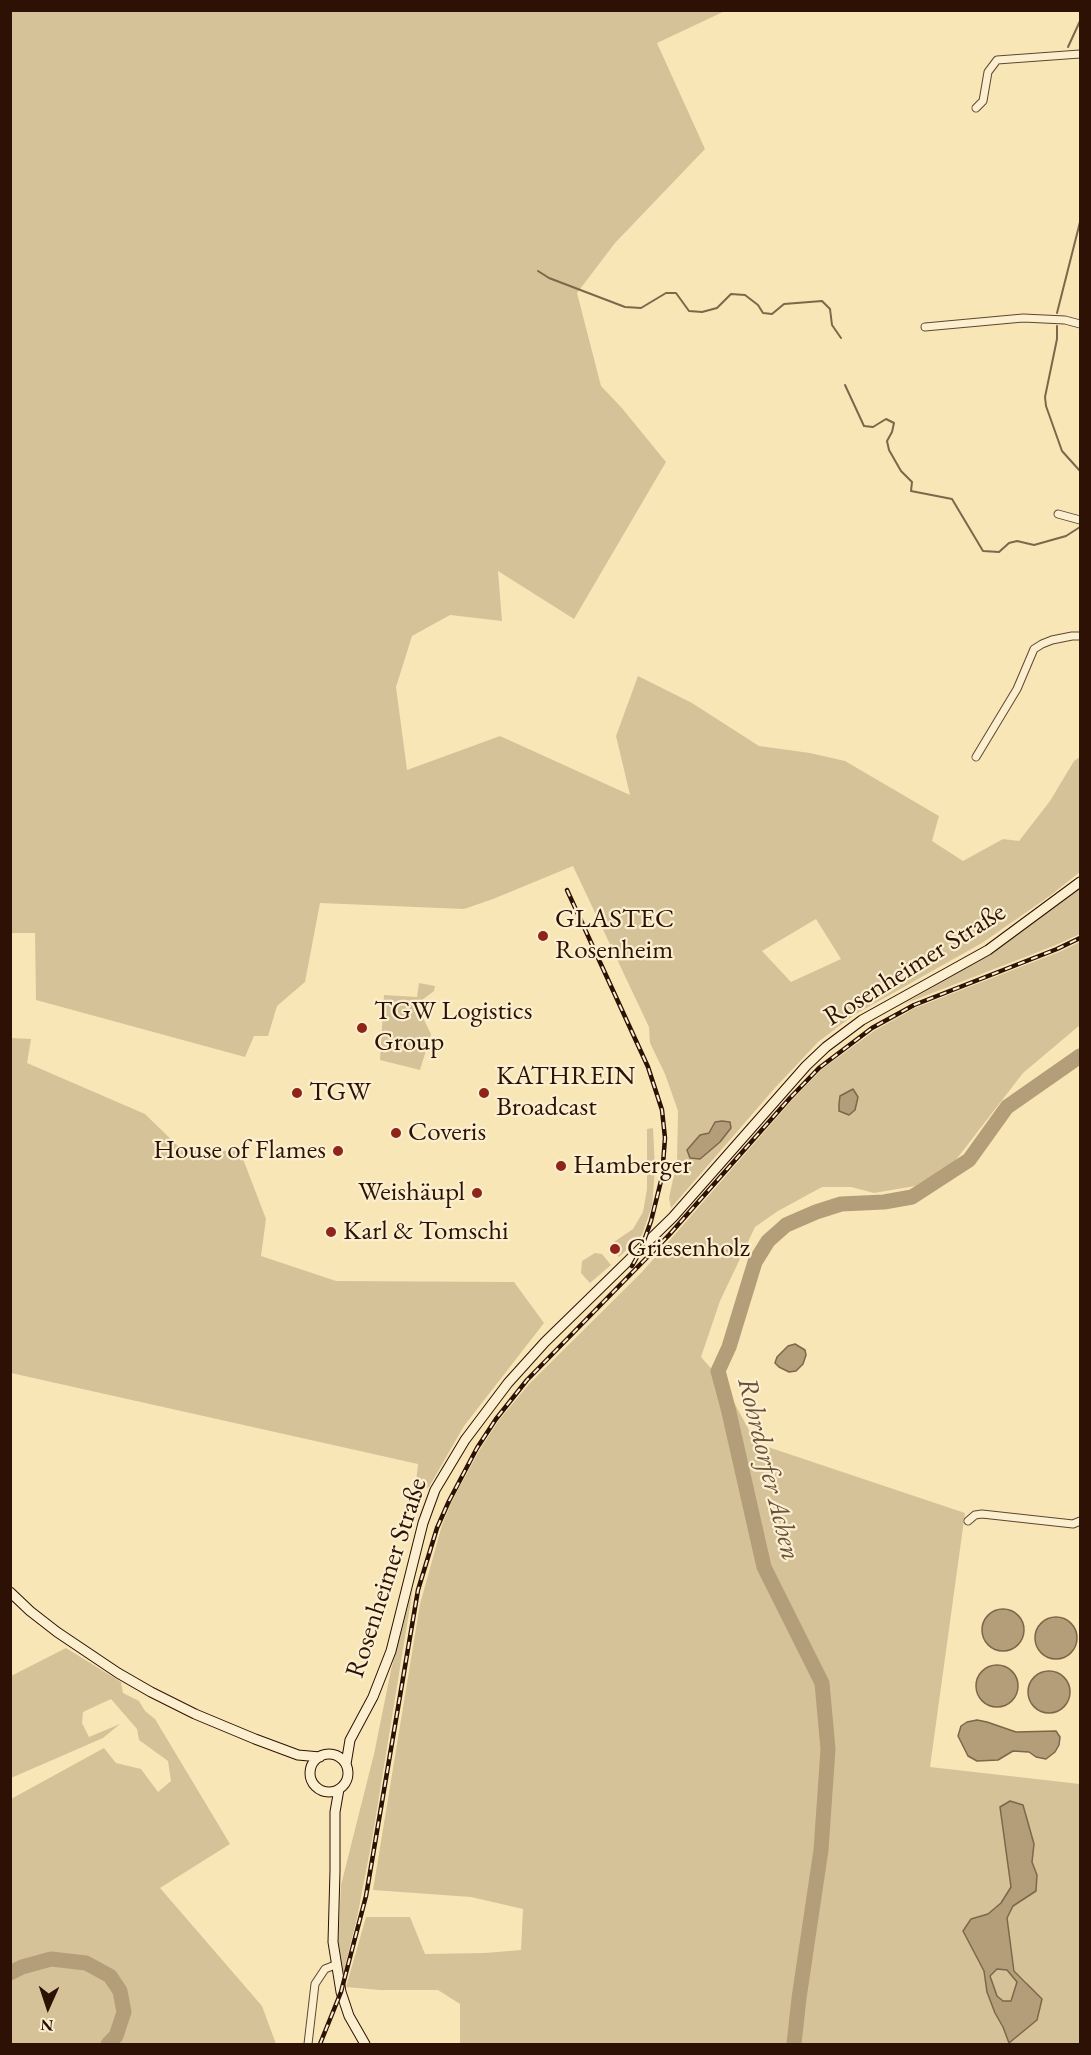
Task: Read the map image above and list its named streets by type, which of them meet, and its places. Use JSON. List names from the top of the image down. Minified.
{"streets":{"main road":["Rosenheimer Straße"]},"water":["Rohrdorfer Achen"],"places":["GLASTEC Rosenheim","TGW Logistics Group","TGW","KATHREIN Broadcast","Coveris","House of Flames","Hamberger","Weishäupl","Karl & Tomschi","Griesenholz"],"north":"bottom"}
